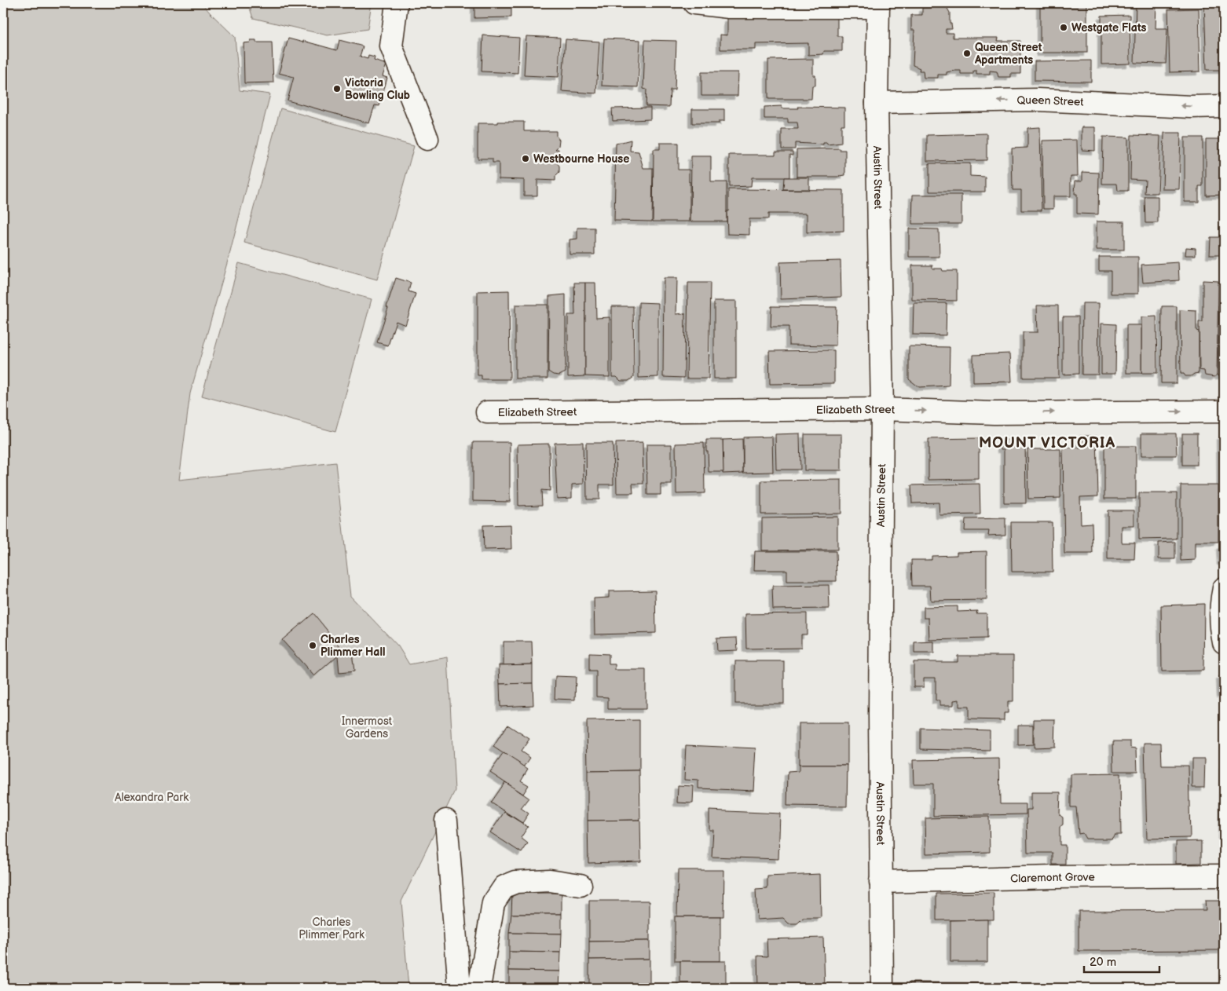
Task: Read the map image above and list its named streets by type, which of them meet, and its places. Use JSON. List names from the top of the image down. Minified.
{"streets":{"street":["Queen Street","Austin Street","Elizabeth Street","Claremont Grove"]},"crossings":[["Queen Street","Austin Street"],["Austin Street","Elizabeth Street"],["Austin Street","Claremont Grove"]],"one_way":["Queen Street","Elizabeth Street"],"districts":["MOUNT VICTORIA"],"parks":["Innermost Gardens","Alexandra Park","Charles Plimmer Park"],"places":["Westgate Flats","Queen Street Apartments","Victoria Bowling Club","Westbourne House","Charles Plimmer Hall"],"scale_bar":"20 m"}
